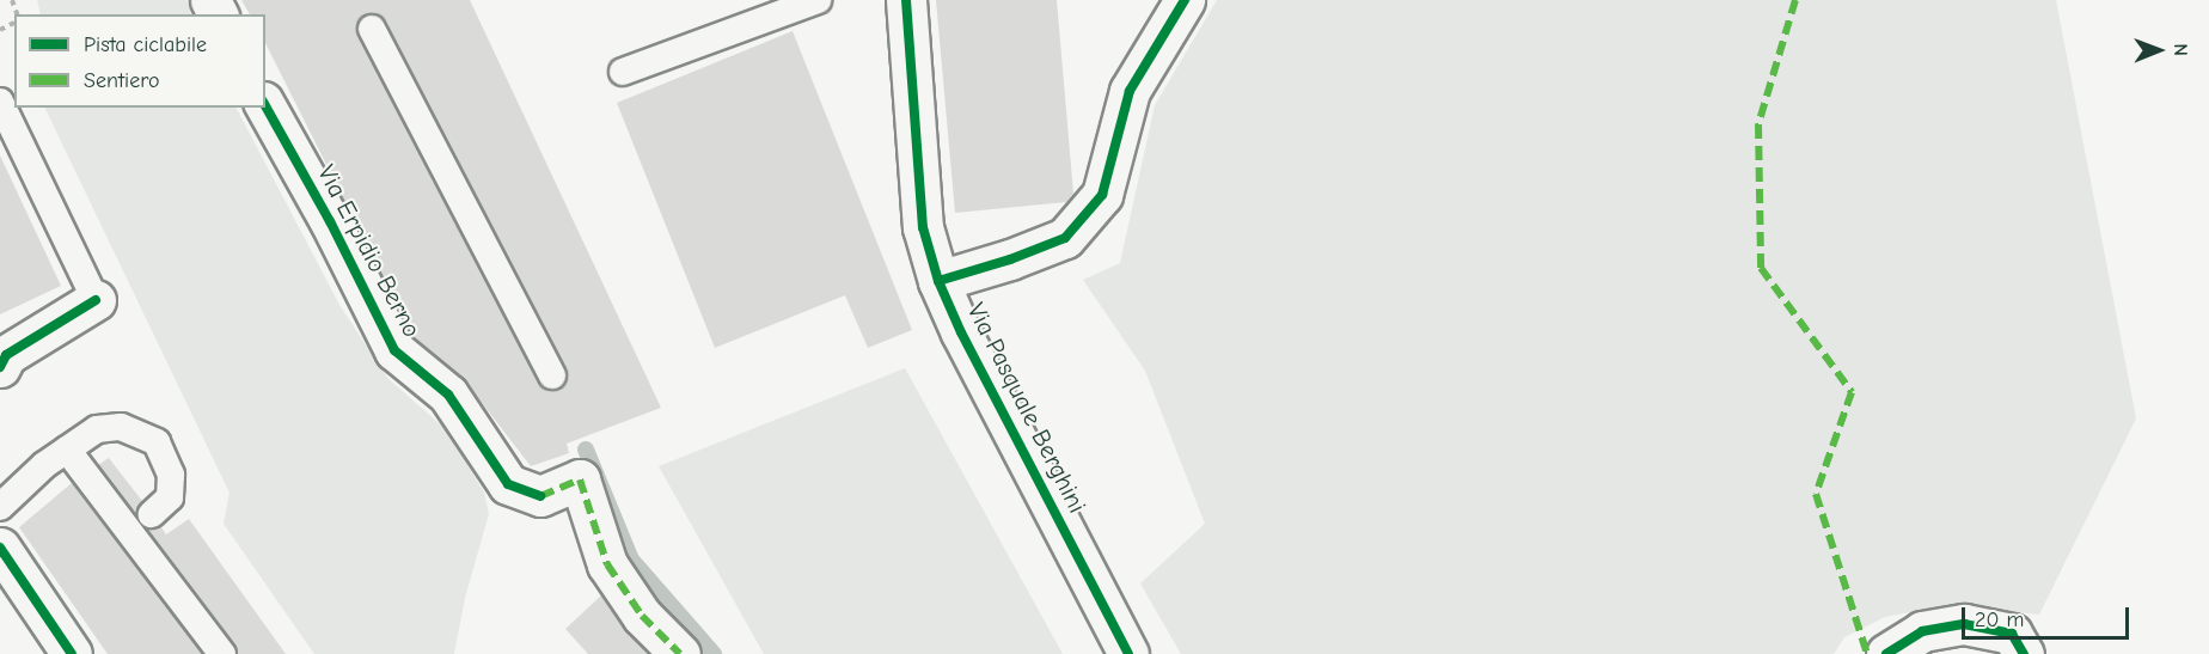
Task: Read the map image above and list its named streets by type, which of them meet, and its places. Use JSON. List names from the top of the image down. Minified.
{"streets":{"street":["Via Erpidio Berno","Via Pasquale Berghini"]},"legend":["Pista ciclabile","Sentiero"],"scale_bar":"20 m","north":"right"}
